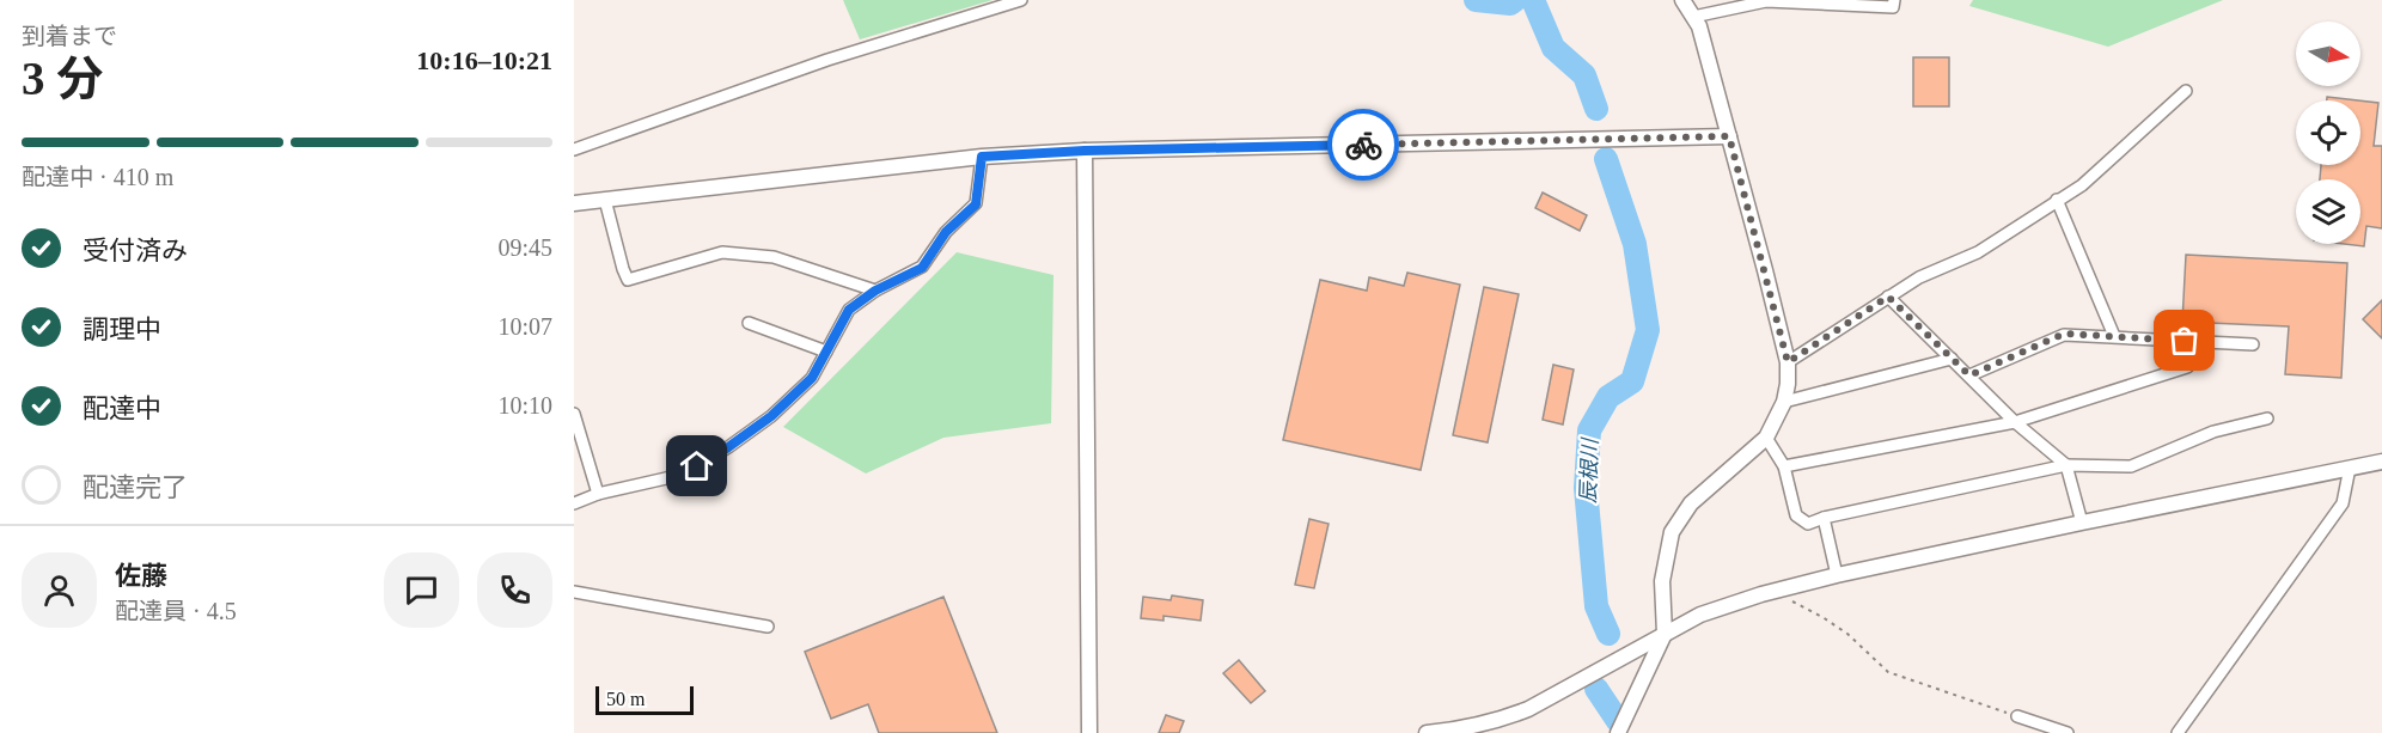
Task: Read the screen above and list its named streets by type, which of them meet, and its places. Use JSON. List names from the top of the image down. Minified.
{"water":["辰根川"],"scale_bar":"50 m","north":"right","page":{"heading":["3 分","到着まで","10:16–10:21"],"panel":["佐藤","配達員 · 4.5"],"bar":"配達中 · 410 m","list":[["受付済み","09:45"],["調理中","10:07"],["配達中","10:10"],"配達完了"],"scale":"50 m"}}
